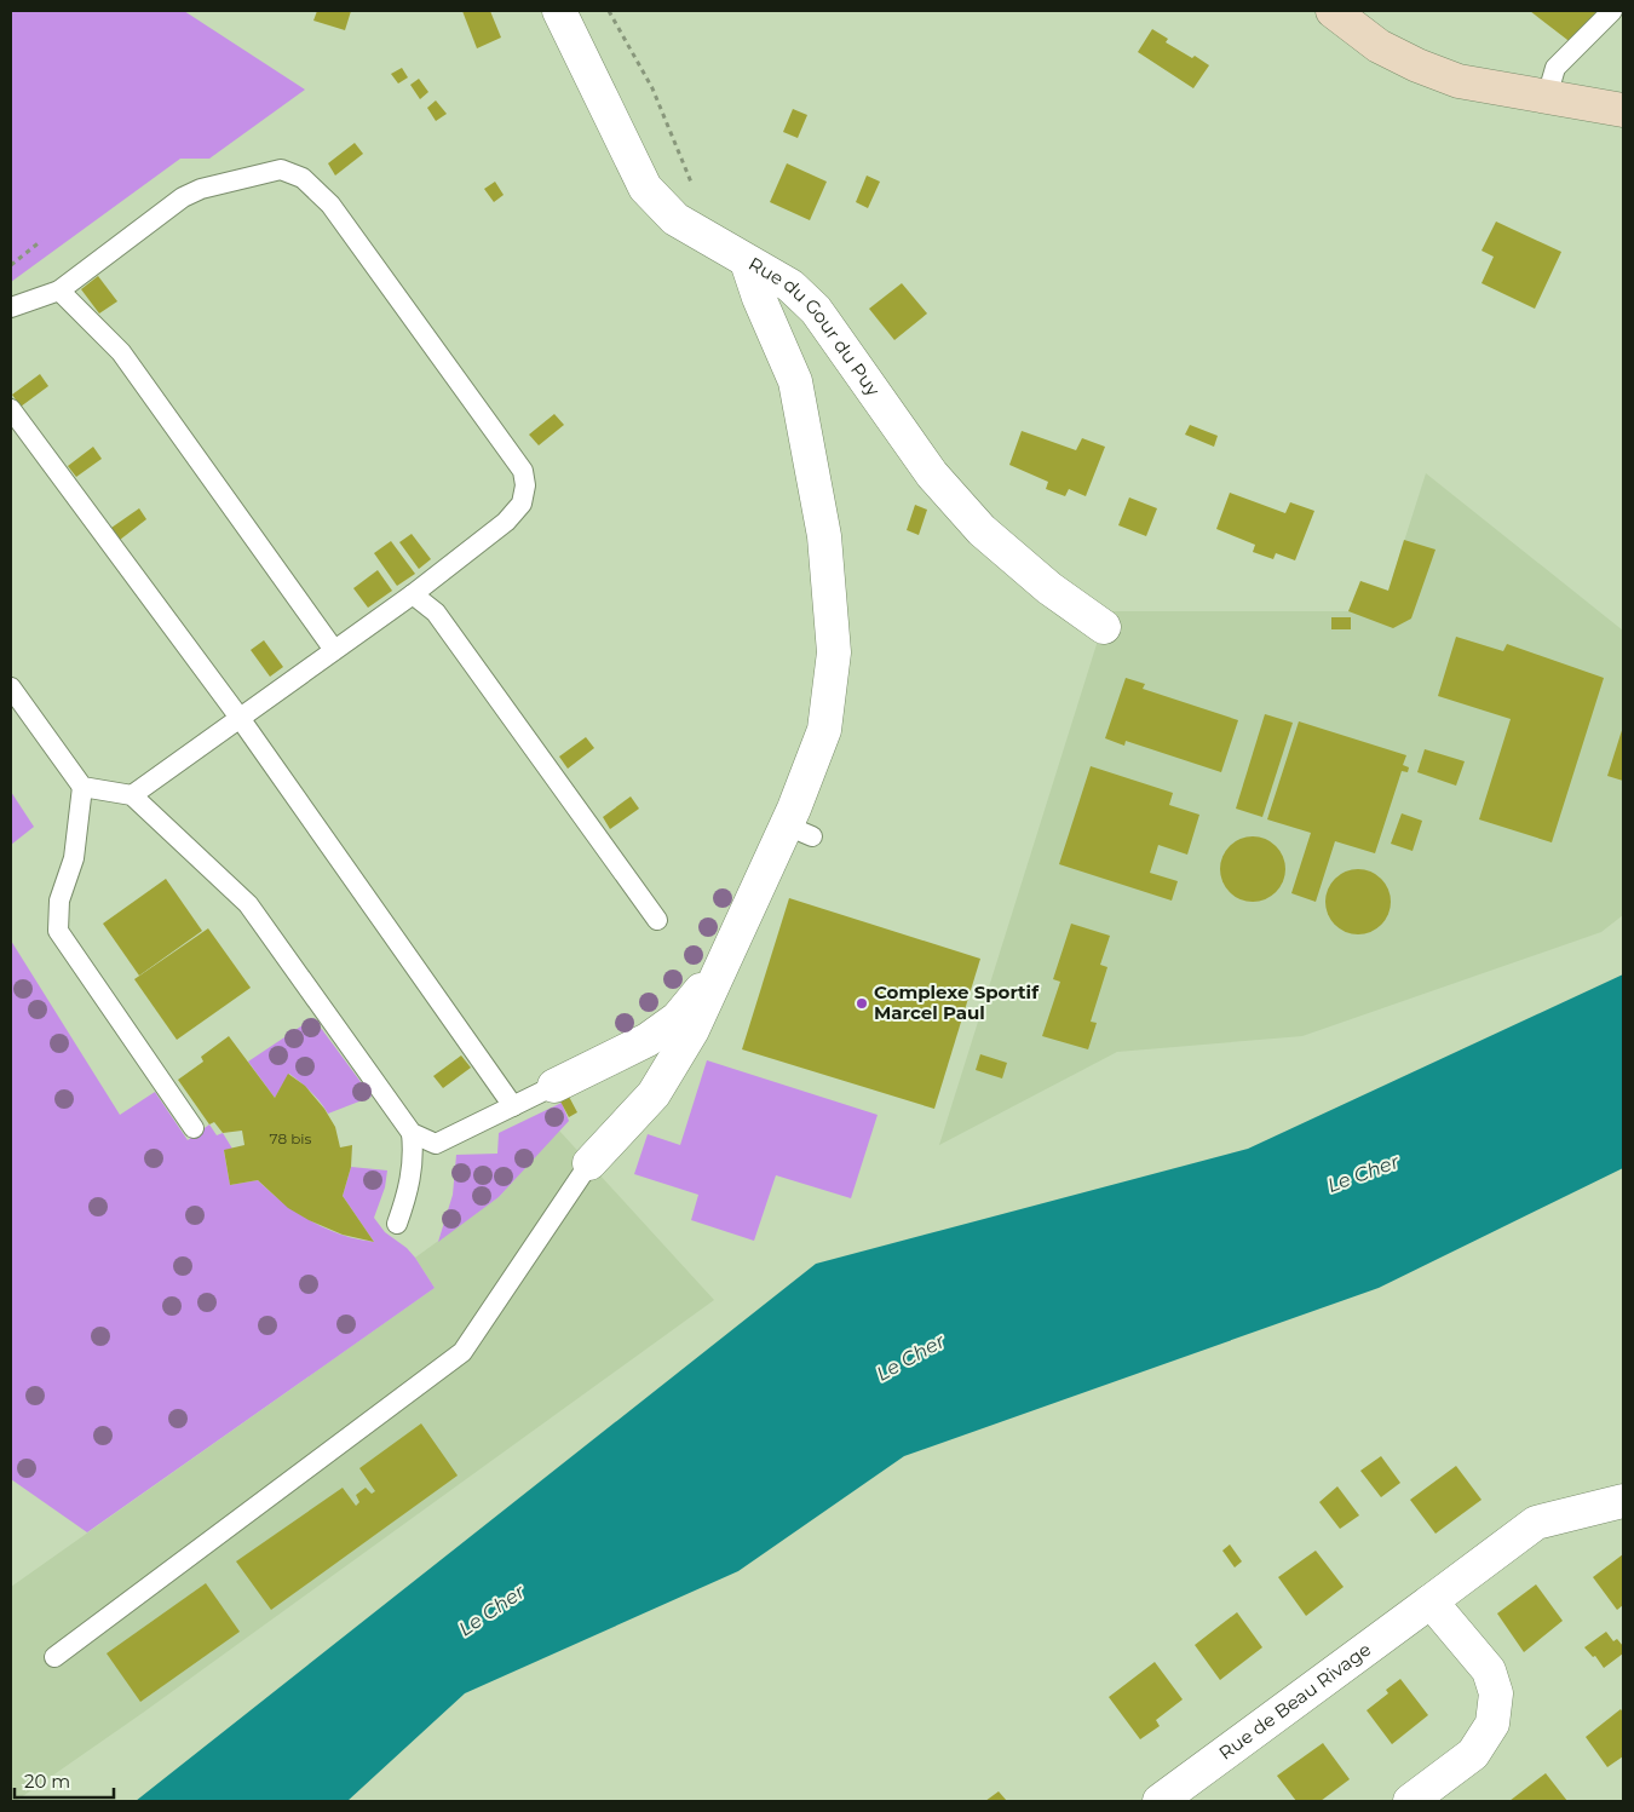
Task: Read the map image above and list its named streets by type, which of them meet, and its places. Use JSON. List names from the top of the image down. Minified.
{"streets":{"street":["Rue du Gour du Puy","Rue de Beau Rivage"]},"water":["Le Cher"],"places":["Complexe Sportif Marcel Paul"],"house_numbers":["78 bis"],"scale_bar":"20 m"}
